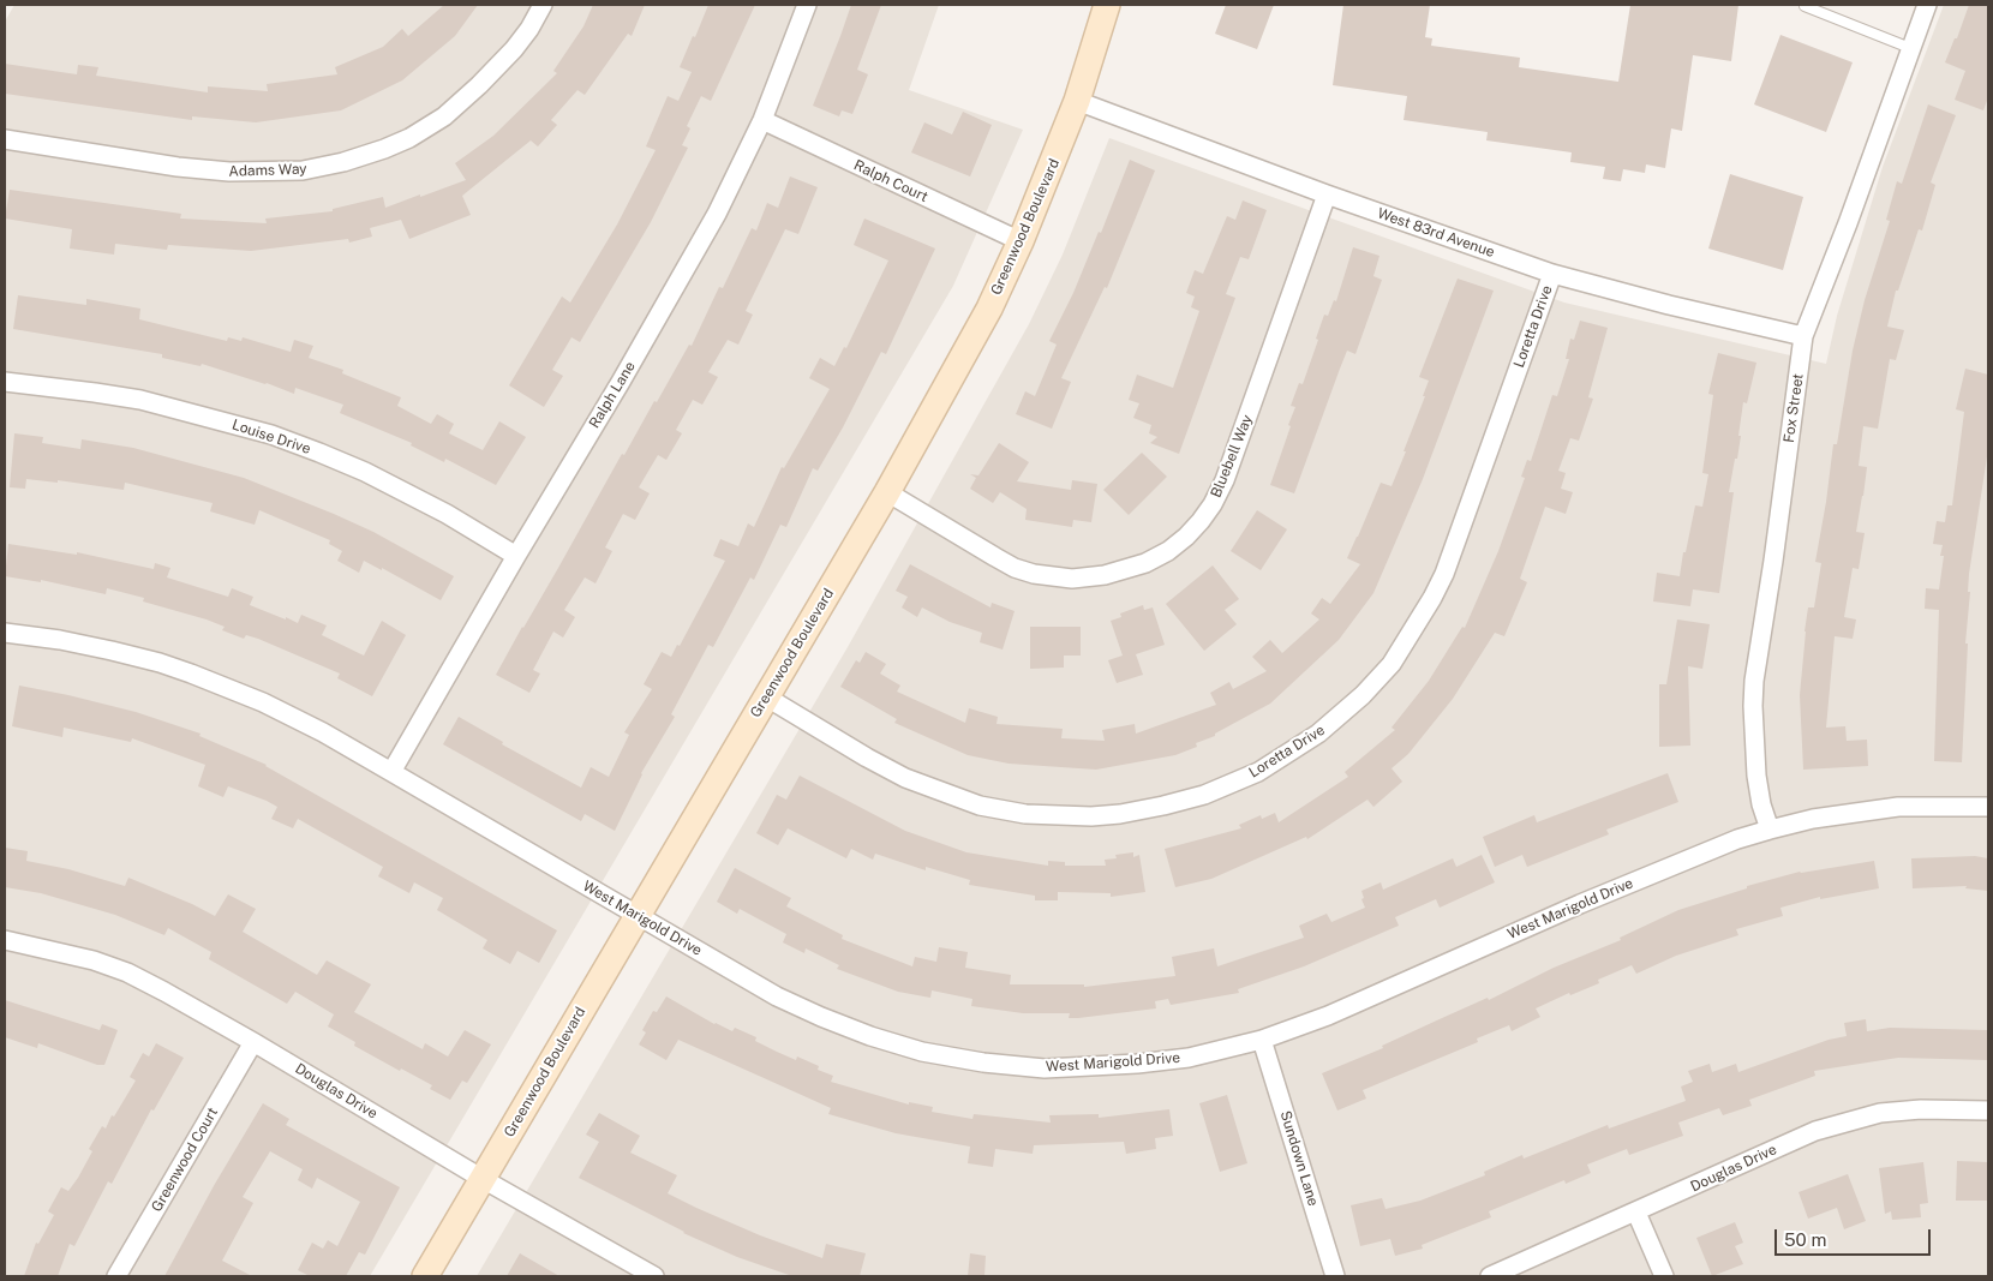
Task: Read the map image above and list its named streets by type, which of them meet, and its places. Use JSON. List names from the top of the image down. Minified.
{"streets":{"street":["Adams Way","Ralph Court","Greenwood Boulevard","West 83rd Avenue","Loretta Drive","Ralph Lane","Fox Street","Louise Drive","Bluebell Way","West Marigold Drive","Douglas Drive","Sundown Lane","Greenwood Court"]},"crossings":[["Ralph Court","Greenwood Boulevard"],["Ralph Court","Ralph Lane"],["Greenwood Boulevard","West 83rd Avenue"],["Greenwood Boulevard","Loretta Drive"],["Greenwood Boulevard","Bluebell Way"],["Greenwood Boulevard","West Marigold Drive"],["Greenwood Boulevard","Douglas Drive"],["West 83rd Avenue","Loretta Drive"],["West 83rd Avenue","Fox Street"],["West 83rd Avenue","Bluebell Way"],["Ralph Lane","Louise Drive"],["Ralph Lane","West Marigold Drive"],["Fox Street","West Marigold Drive"],["West Marigold Drive","Sundown Lane"],["Douglas Drive","Greenwood Court"]],"scale_bar":"50 m"}
